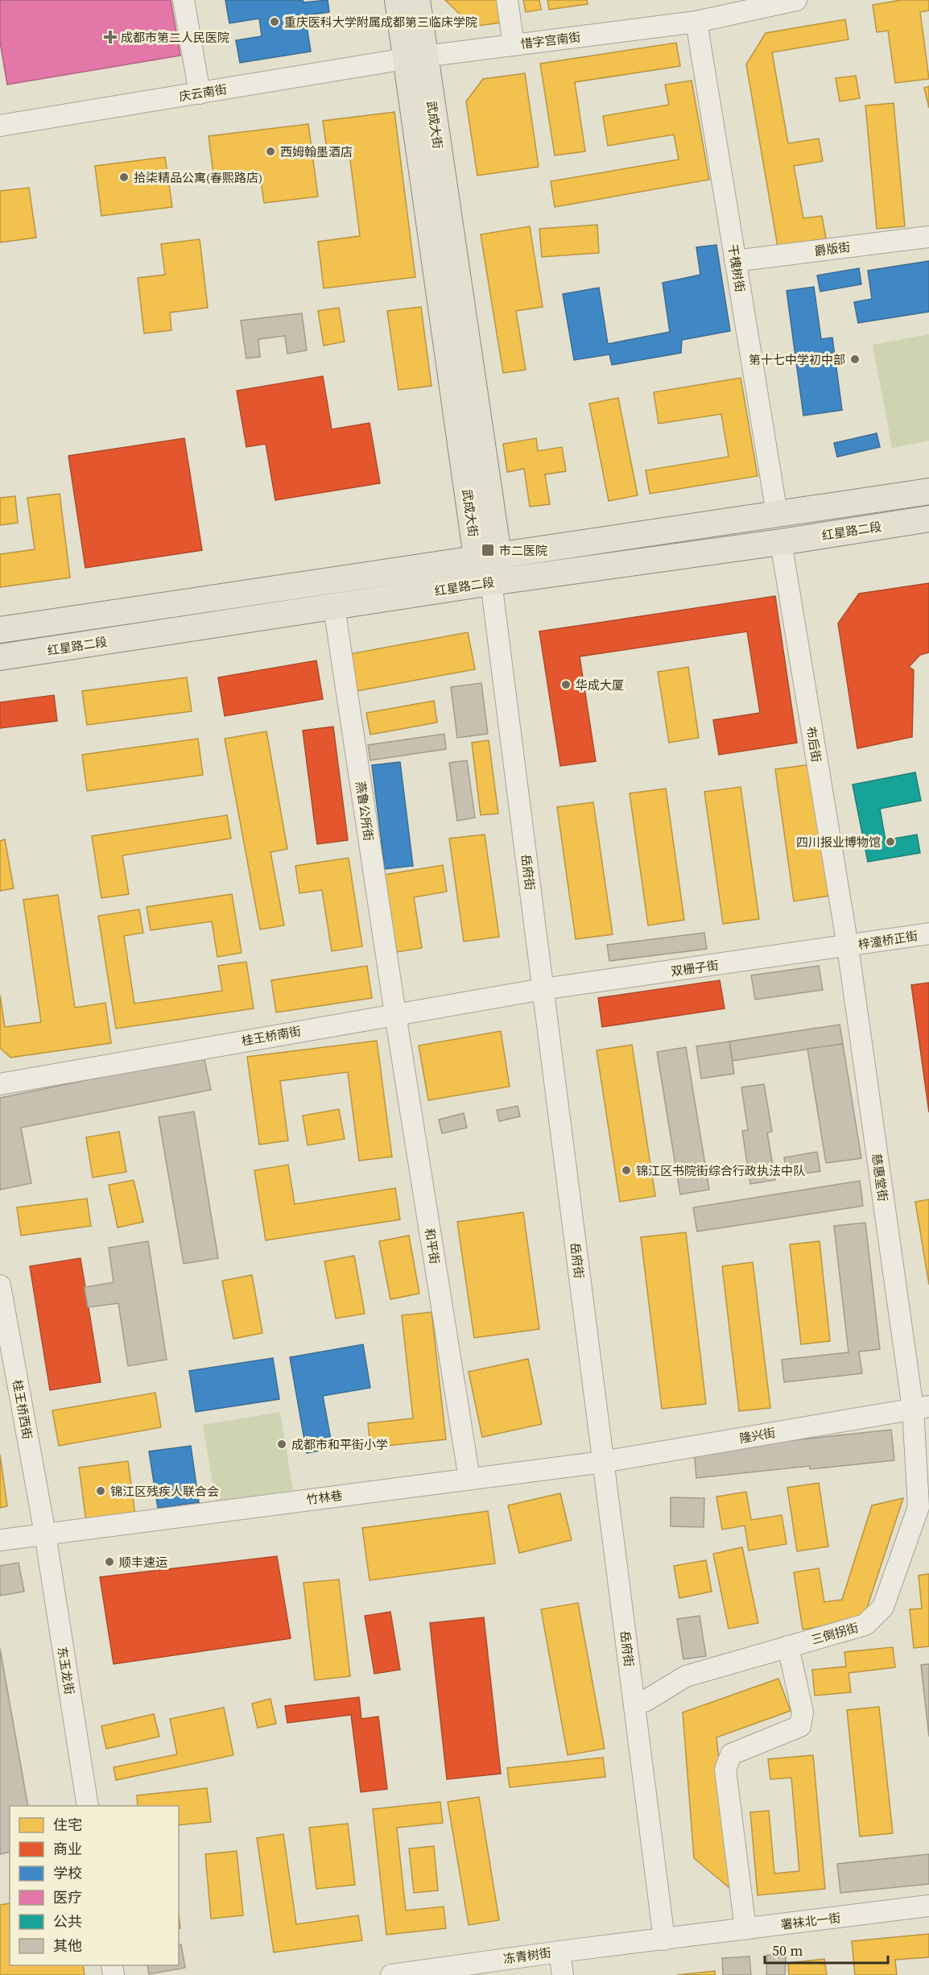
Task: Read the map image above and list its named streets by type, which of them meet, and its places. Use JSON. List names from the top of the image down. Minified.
{"streets":{"main road":["武成大街","红星路二段"],"street":["惜字宫南街","庆云南街","爵版街","干槐树街","布后街","燕鲁公所街","岳府街","梓潼桥正街","双栅子街","桂王桥南街","慈惠堂街","和平街","桂王桥西街","隆兴街","竹林巷","三倒拐街","东玉龙街","署袜北一街","冻青树街"]},"crossings":[["惜字宫南街","庆云南街"],["惜字宫南街","武成大街"],["惜字宫南街","干槐树街"],["庆云南街","武成大街"],["武成大街","红星路二段"],["武成大街","岳府街"],["爵版街","干槐树街"],["红星路二段","布后街"],["红星路二段","燕鲁公所街"],["红星路二段","岳府街"],["布后街","梓潼桥正街"],["布后街","双栅子街"],["布后街","慈惠堂街"],["燕鲁公所街","桂王桥南街"],["燕鲁公所街","和平街"],["岳府街","双栅子街"],["岳府街","桂王桥南街"],["岳府街","隆兴街"],["岳府街","竹林巷"],["岳府街","署袜北一街"],["岳府街","冻青树街"],["梓潼桥正街","双栅子街"],["梓潼桥正街","慈惠堂街"],["双栅子街","桂王桥南街"],["双栅子街","慈惠堂街"],["桂王桥南街","和平街"],["慈惠堂街","隆兴街"],["慈惠堂街","三倒拐街"],["和平街","竹林巷"],["桂王桥西街","竹林巷"],["桂王桥西街","东玉龙街"],["隆兴街","竹林巷"],["隆兴街","三倒拐街"],["竹林巷","东玉龙街"],["署袜北一街","冻青树街"]],"places":{"other":["重庆医科大学附属成都第三临床学院","西姆翰墨酒店","拾柒精品公寓(春熙路店)","第十七中学初中部","华成大厦","四川报业博物馆","锦江区书院街综合行政执法中队","成都市和平街小学","锦江区残疾人联合会","顺丰速运"],"health":["成都市第二人民医院"],"transit":["市二医院"]},"legend":["住宅","商业","学校","医疗","公共","其他"],"scale_bar":"50 m"}
